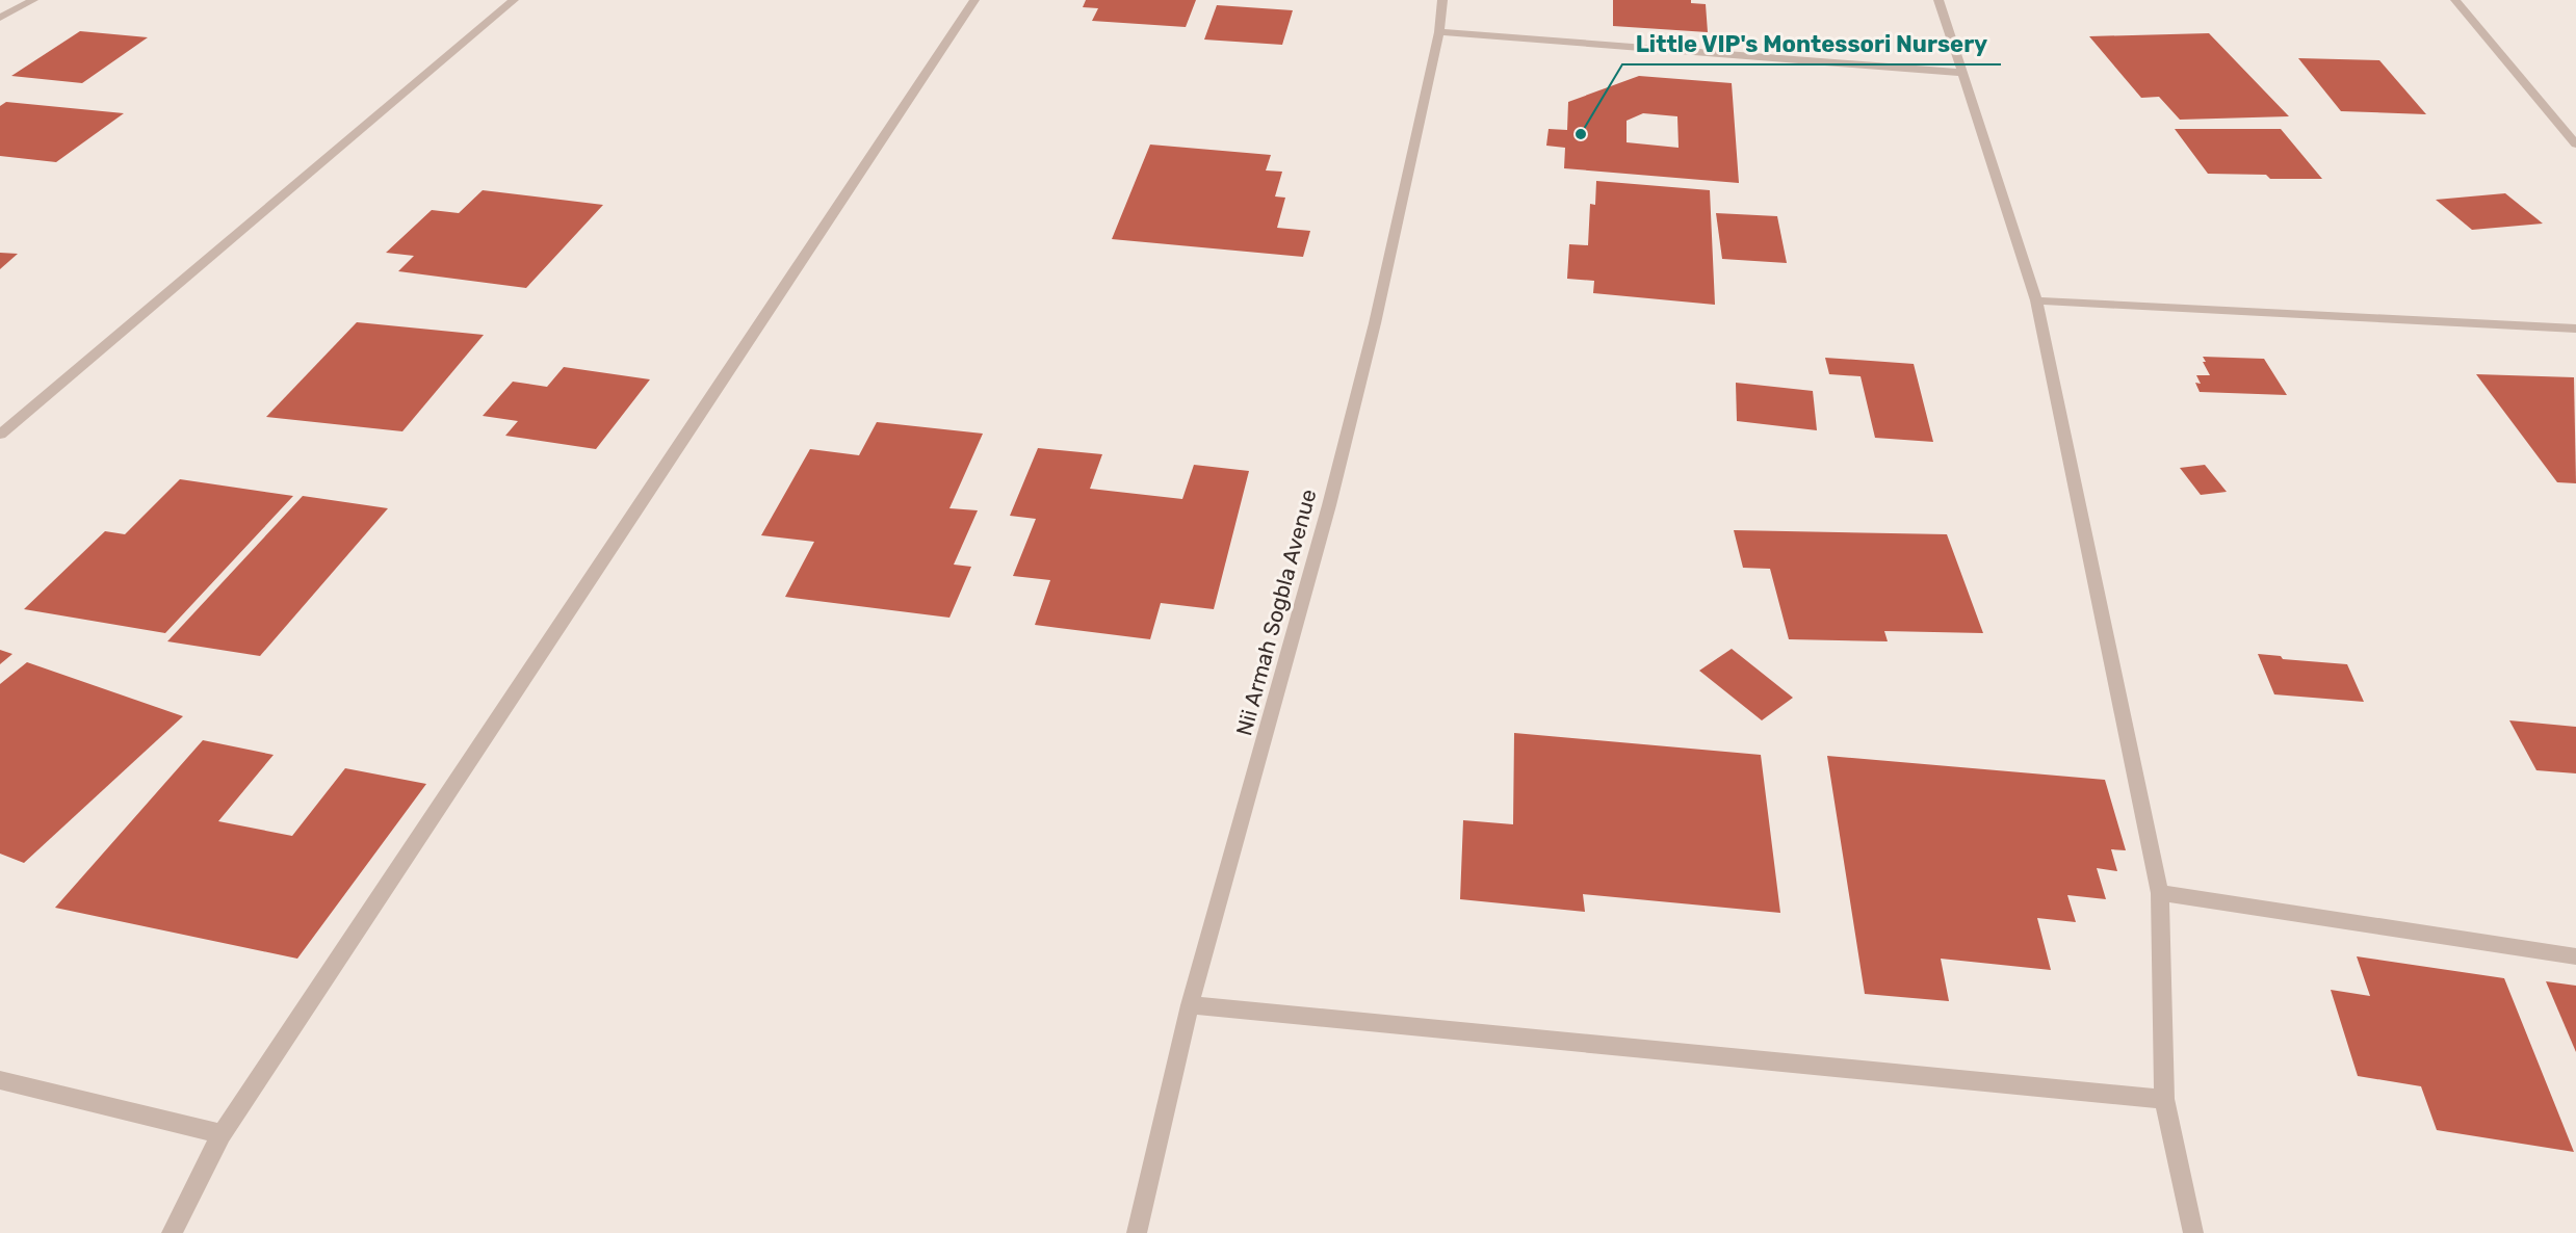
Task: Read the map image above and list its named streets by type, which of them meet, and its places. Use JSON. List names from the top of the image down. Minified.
{"streets":{"street":["Nii Armah Sogbla Avenue"]},"places":["Little VIP's Montessori Nursery"]}
